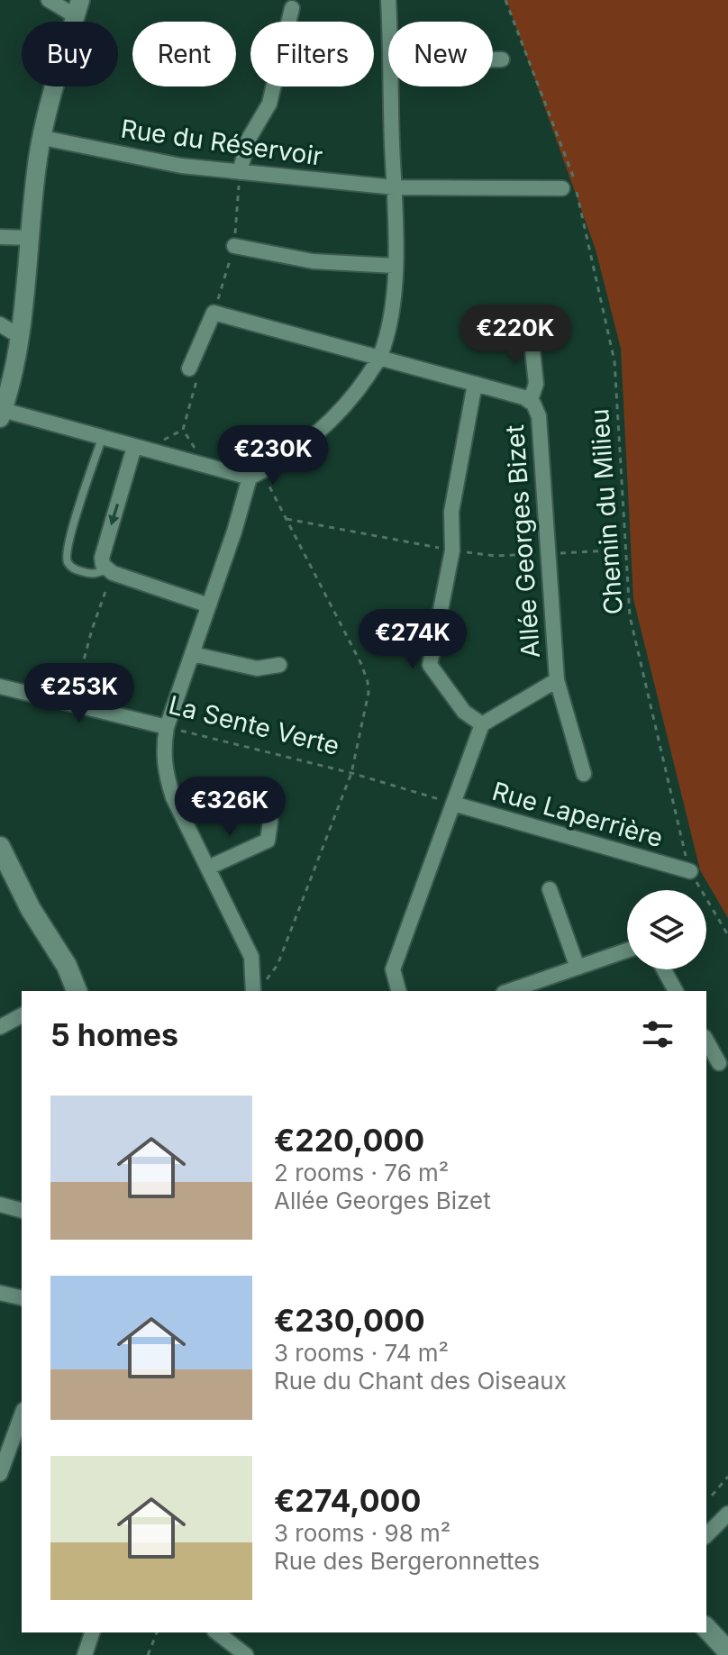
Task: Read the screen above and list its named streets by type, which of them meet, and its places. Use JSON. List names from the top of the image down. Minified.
{"streets":{"street":["Rue du Réservoir","Allée Georges Bizet","La Sente Verte","Rue Laperrière"],"path":["Chemin du Milieu"]},"crossings":[["Chemin du Milieu","Rue Laperrière"],["La Sente Verte","Rue Laperrière"]],"page":{"chip":["Buy","Rent","Filters","New"],"price":["€220K","€230K","€274K","€253K","€326K"],"heading":"5 homes","list":[{"name":"€220,000","note":"2 rooms · 76 m² · Allée Georges Bizet"},{"name":"€230,000","note":"3 rooms · 74 m² · Rue du Chant des Oiseaux"},{"name":"€274,000","note":"3 rooms · 98 m² · Rue des Bergeronnettes"}]}}
